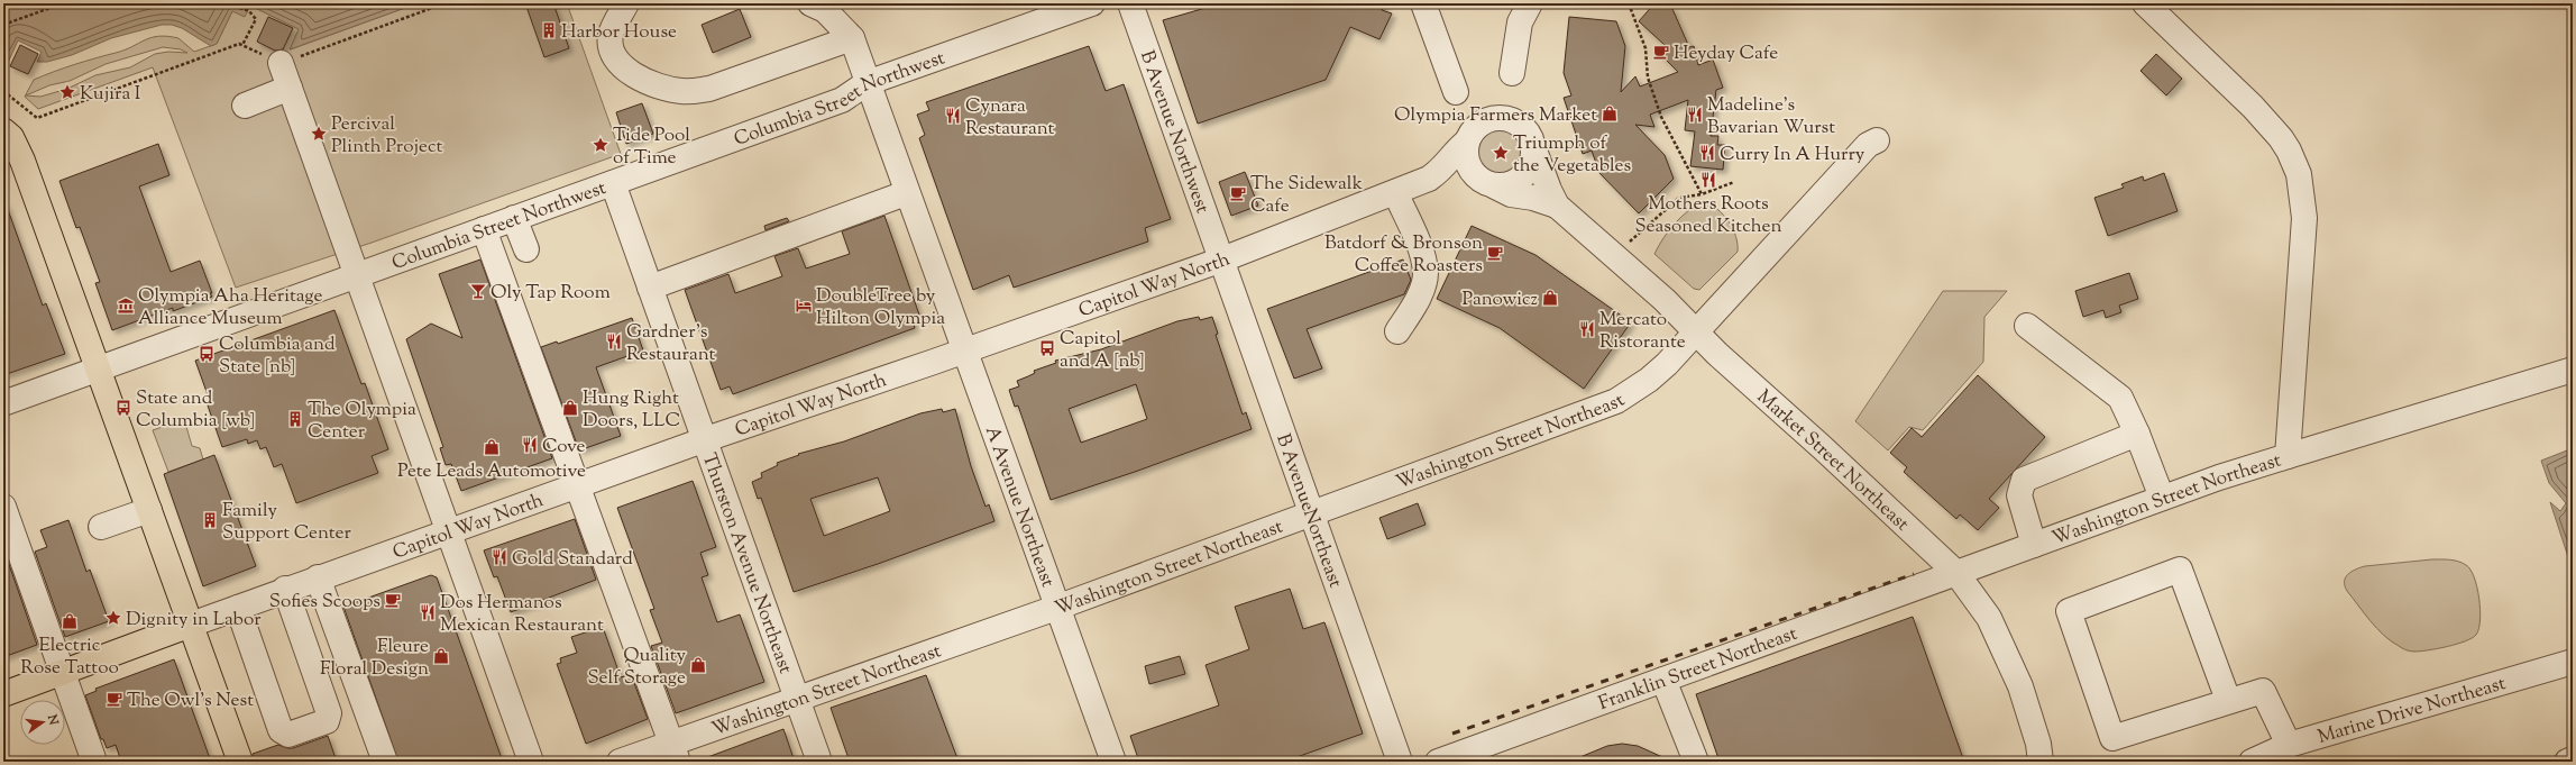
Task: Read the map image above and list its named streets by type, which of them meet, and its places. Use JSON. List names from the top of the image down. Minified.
{"streets":{"street":["Columbia Street Northwest","B Avenue Northwest","Capitol Way North","Washington Street Northeast","Market Street Northeast","A Avenue Northeast","B AvenueNortheast","Thurston Avenue Northeast","Franklin Street Northeast","Marine Drive Northeast"]},"crossings":[["Columbia Street Northwest","A Avenue Northeast"],["Columbia Street Northwest","Thurston Avenue Northeast"],["B Avenue Northwest","Capitol Way North"],["B Avenue Northwest","B AvenueNortheast"],["Capitol Way North","Market Street Northeast"],["Capitol Way North","A Avenue Northeast"],["Capitol Way North","B AvenueNortheast"],["Capitol Way North","Thurston Avenue Northeast"],["Washington Street Northeast","Market Street Northeast"],["Washington Street Northeast","A Avenue Northeast"],["Washington Street Northeast","B AvenueNortheast"],["Washington Street Northeast","Thurston Avenue Northeast"],["Washington Street Northeast","Franklin Street Northeast"],["Market Street Northeast","Franklin Street Northeast"]],"places":{"building":["Harbor House","The Olympia Center","Family Support Center"],"cafe":["Heyday Cafe","The Sidewalk Cafe","Batdorf & Bronson Coffee Roasters","Sofies Scoops","The Owl's Nest"],"place":["Kujira I","Percival Plinth Project","Tide Pool of Time","Triumph of the Vegetables","Dignity in Labor"],"shop":["Olympia Farmers Market","Panowicz","Hung Right Doors, LLC","Pete Leads Automotive","Electric Rose Tattoo","Fleure Floral Design","Quality Self Storage"],"restaurant":["Madeline’s Bavarian Wurst","Cynara Restaurant","Curry In A Hurry","Mothers Roots Seasoned Kitchen","Mercato Ristorante","Gardner's Restaurant","Cove","Gold Standard","Dos Hermanos Mexican Restaurant"],"bar":["Oly Tap Room"],"museum":["Olympia Aha Heritage Alliance Museum"],"hotel":["DoubleTree by Hilton Olympia"],"bus stop":["Capitol and A [nb]","Columbia and State [nb]","State and Columbia [wb]"]},"north":"right"}
